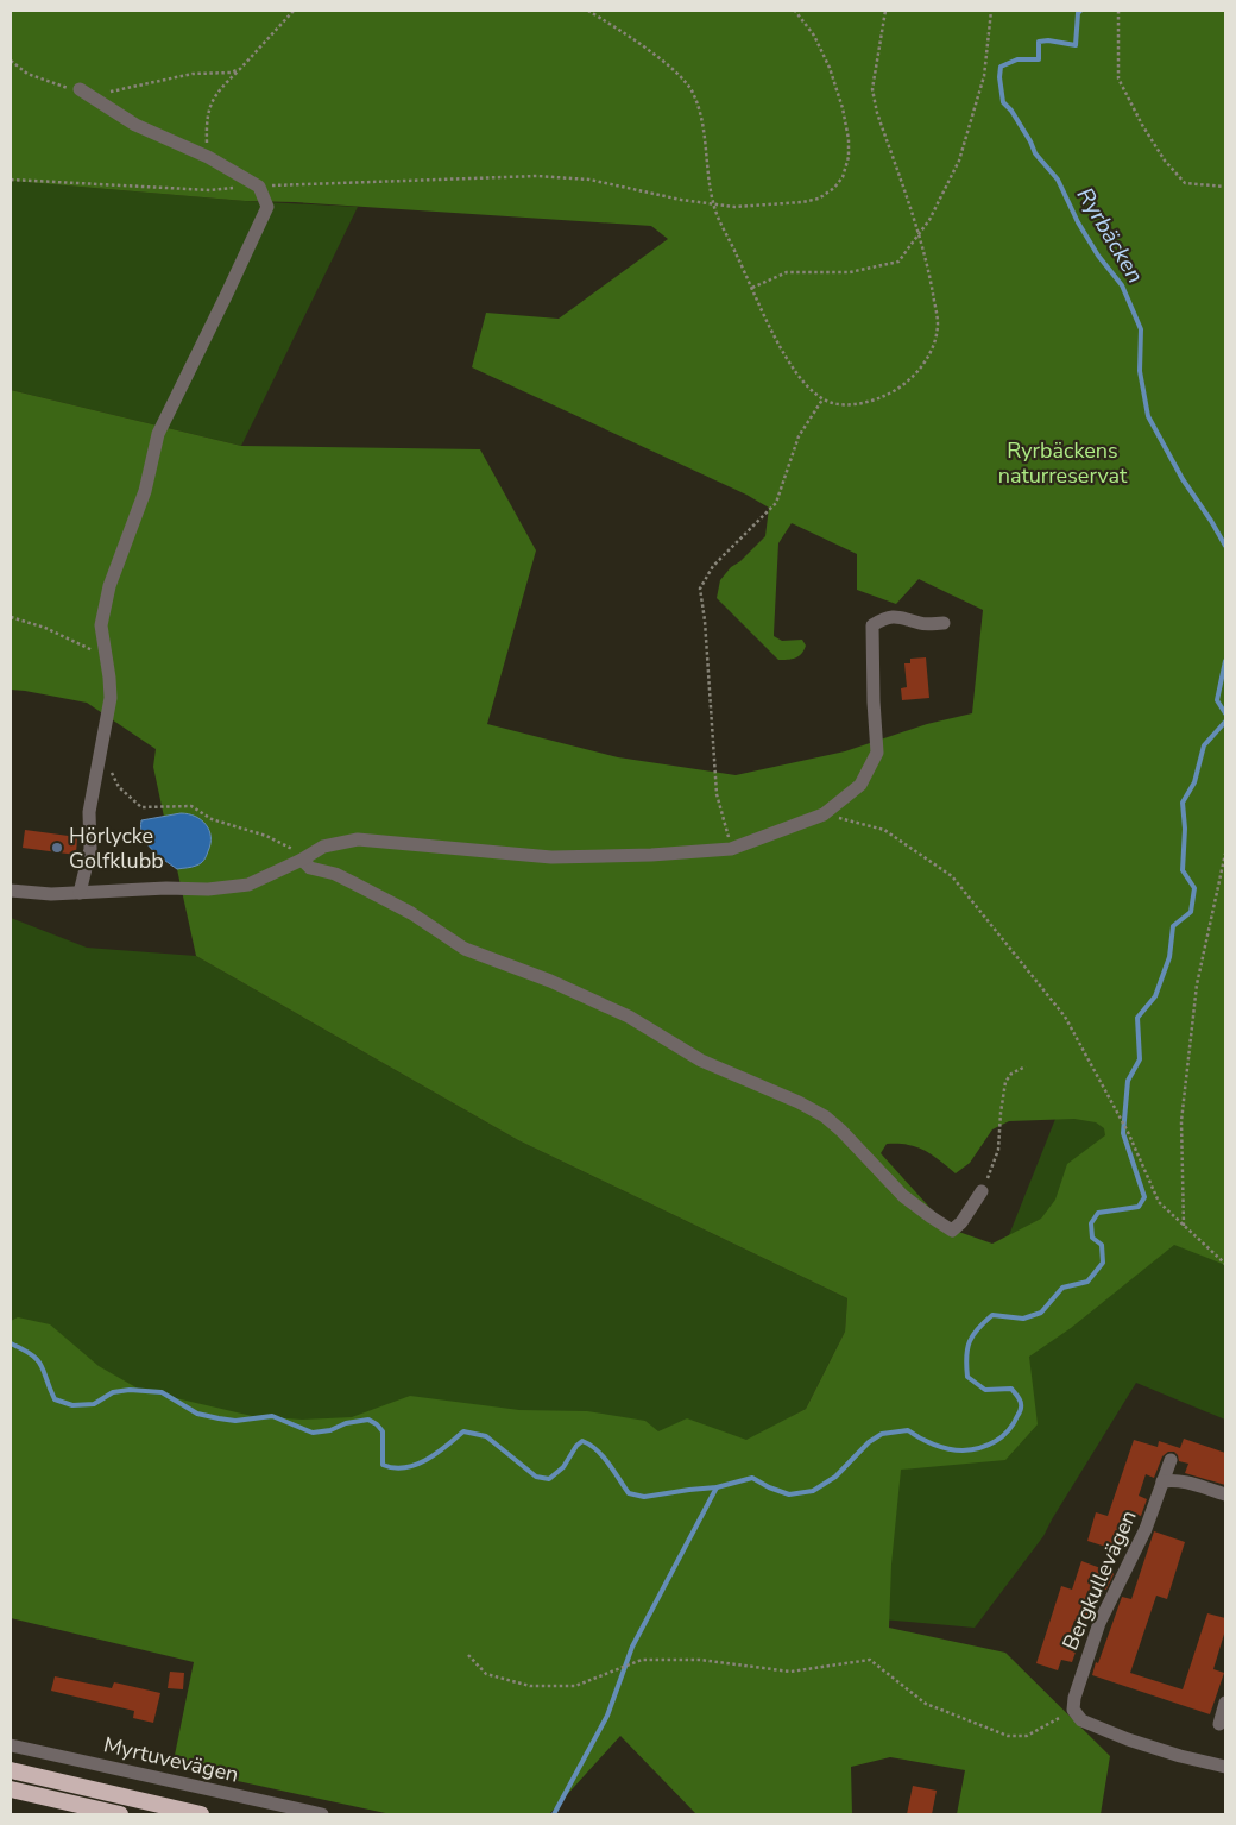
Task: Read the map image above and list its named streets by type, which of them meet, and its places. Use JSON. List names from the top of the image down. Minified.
{"streets":{"street":["Bergkullevägen","Myrtuvevägen"]},"water":["Ryrbäcken"],"parks":["Ryrbäckens naturreservat"],"places":["Hörlycke Golfklubb"]}
